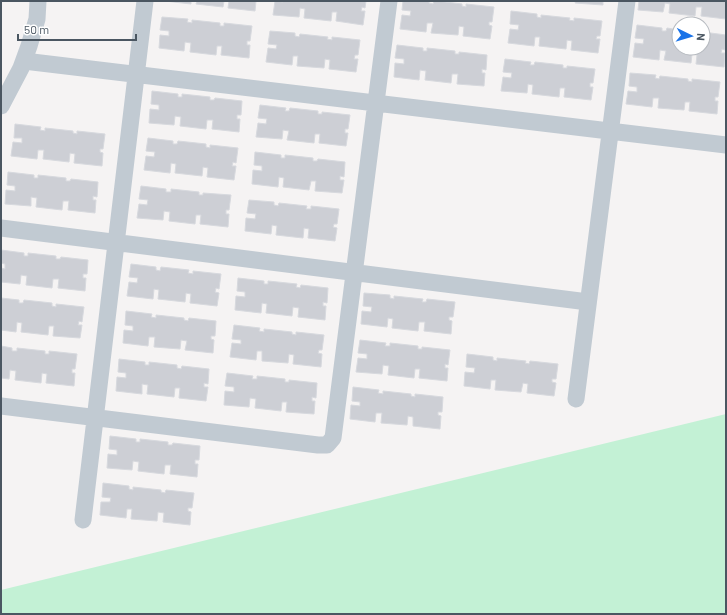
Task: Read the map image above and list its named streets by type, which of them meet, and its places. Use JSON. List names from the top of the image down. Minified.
{"scale_bar":"50 m","north":"right"}
